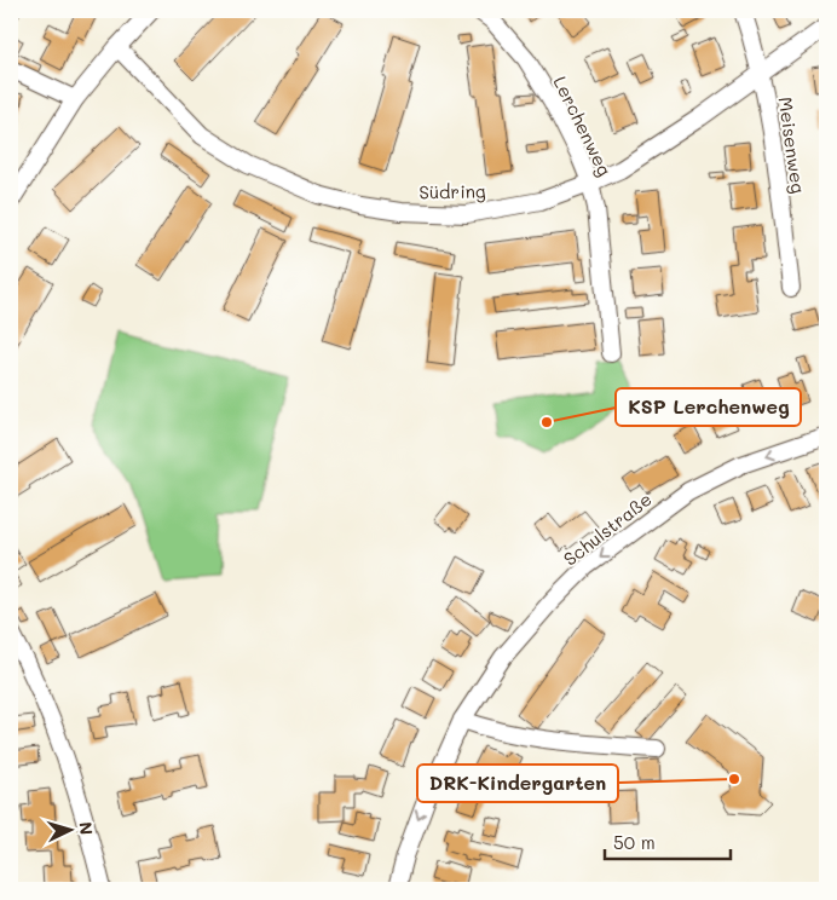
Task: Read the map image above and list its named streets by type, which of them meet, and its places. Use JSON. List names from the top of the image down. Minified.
{"streets":{"street":["Lerchenweg","Meisenweg","Südring","Schulstraße"]},"crossings":[["Lerchenweg","Südring"],["Meisenweg","Südring"]],"one_way":["Schulstraße"],"places":["KSP Lerchenweg","DRK-Kindergarten"],"scale_bar":"50 m","north":"right"}
